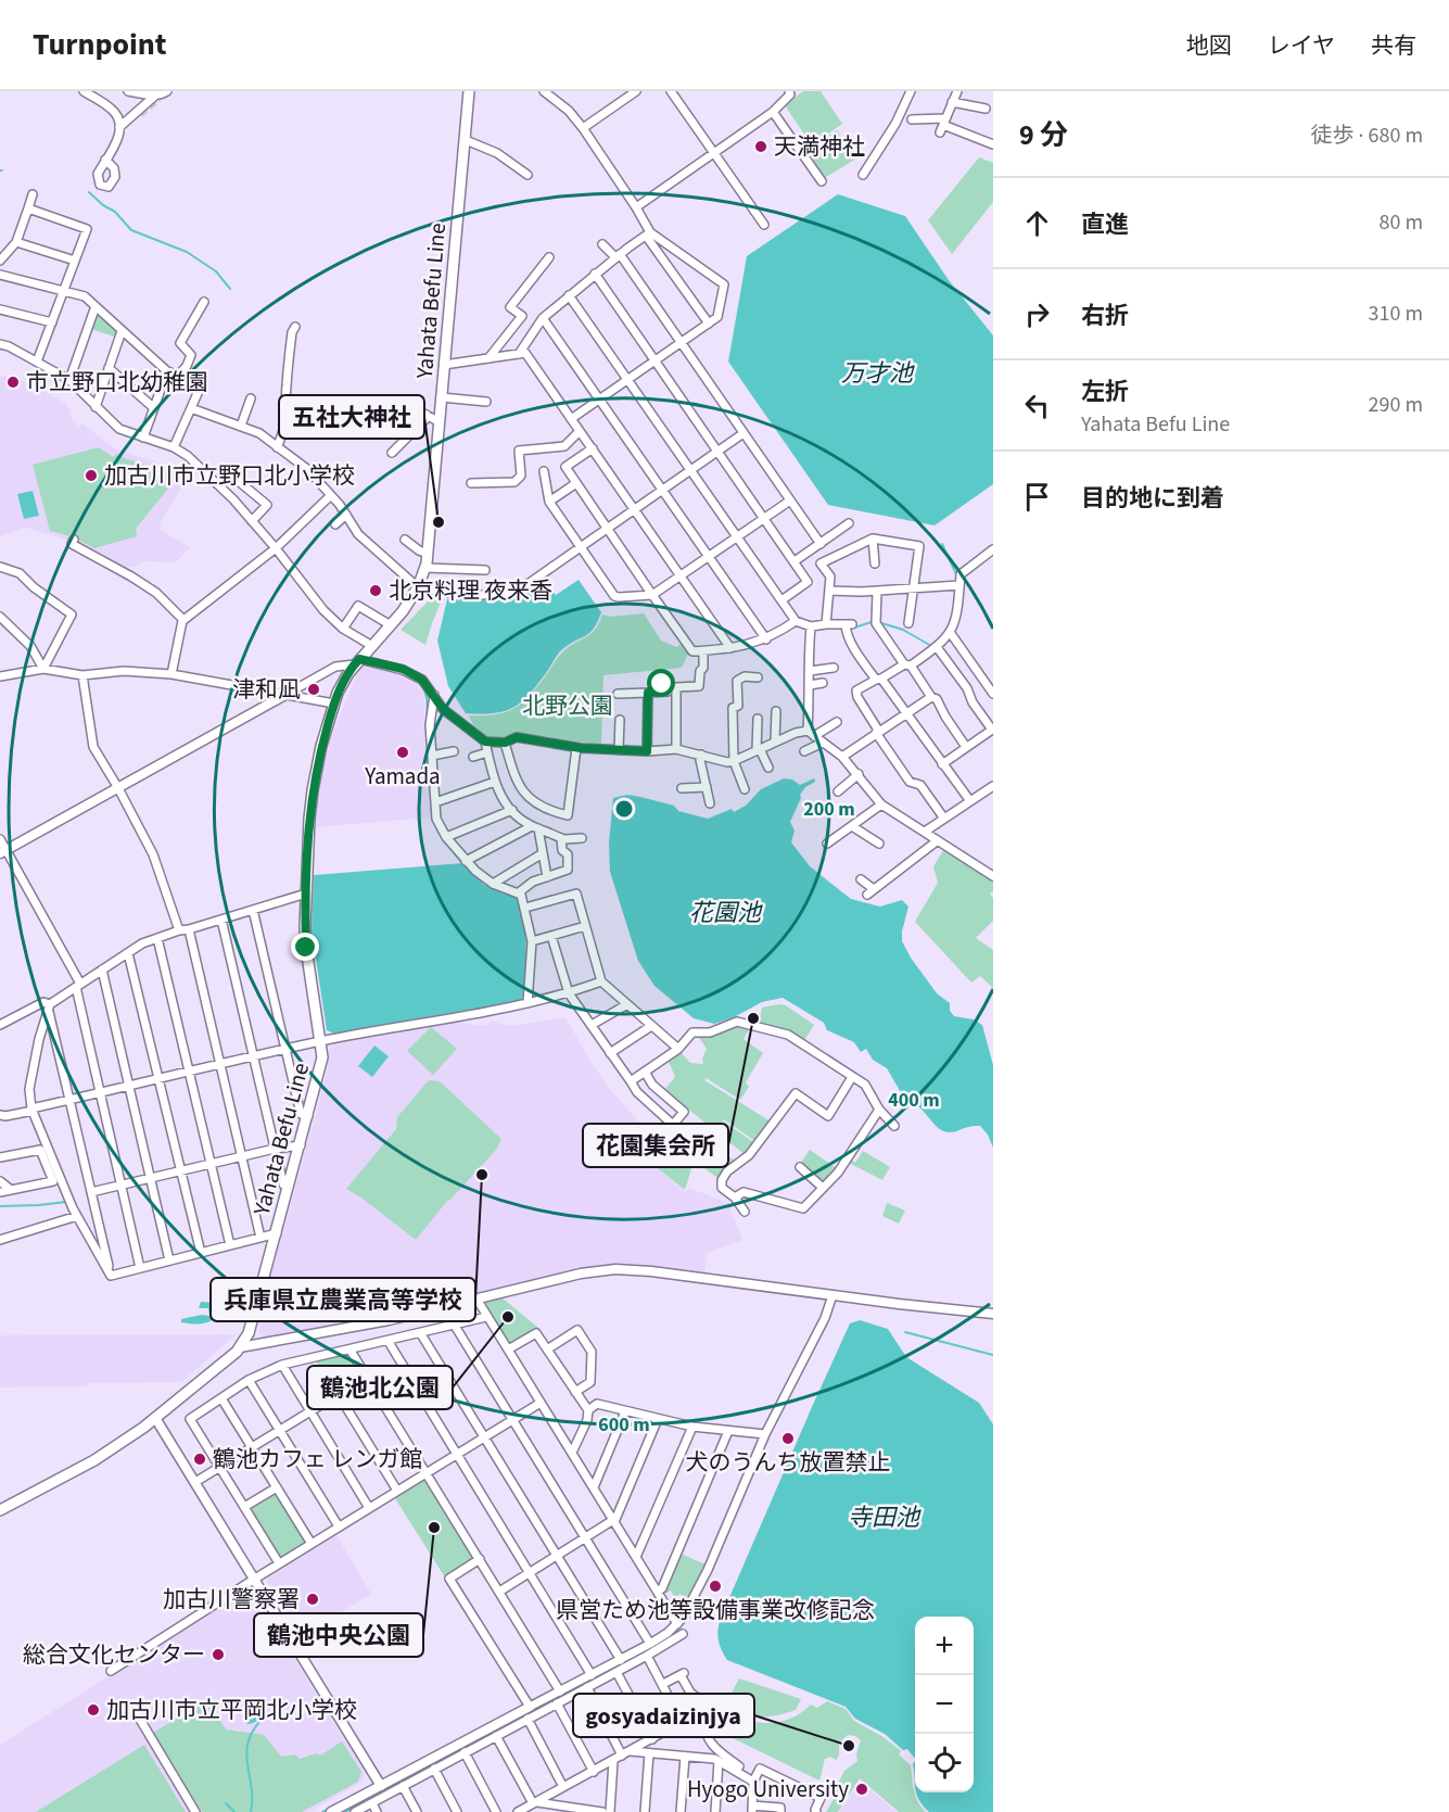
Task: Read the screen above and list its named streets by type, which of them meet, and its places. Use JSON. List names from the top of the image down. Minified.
{"streets":{"main road":["Yahata Befu Line"]},"water":["万才池","花園池","寺田池"],"parks":["北野公園"],"places":["天満神社","市立野口北幼稚園","加古川市立野口北小学校","五社大神社","北京料理 夜来香","津和凪","Yamada","花園集会所","兵庫県立農業高等学校","鶴池北公園","犬のうんち放置禁止","鶴池カフェ レンガ館","鶴池中央公園","県営ため池等設備事業改修記念","加古川警察署","総合文化センター","加古川市立平岡北小学校","gosyadaizinjya","Hyogo University"],"page":{"header":"Turnpoint","nav":["地図","レイヤ","共有"],"heading":["9 分","徒歩 · 680 m"],"list":[["直進","80 m"],["右折","310 m"],["左折","Yahata Befu Line","290 m"],"目的地に到着"],"map_buttons":["+","−"]},"rings":["200 m","400 m","600 m"]}
